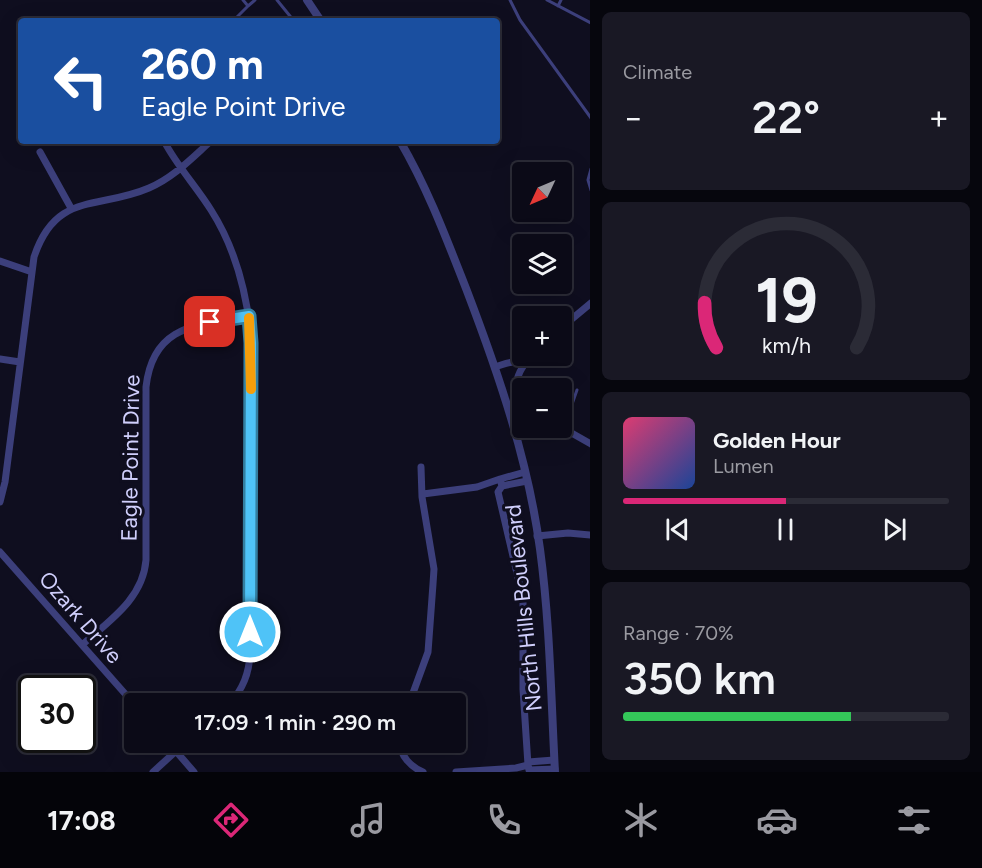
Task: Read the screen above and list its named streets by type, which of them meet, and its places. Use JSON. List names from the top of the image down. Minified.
{"streets":{"street":["Eagle Point Drive","North Hills Boulevard","Ozark Drive"]},"crossings":[["Eagle Point Drive","Ozark Drive"]],"north":"bottom left","page":{"tile":["Climate",["Range · 70%","350 km"]],"turn":["260 m","Eagle Point Drive"],"heat":["−","22°","+"],"map_buttons":["+","−"],"song":["Golden Hour","Lumen"],"limit":"30","trip":"17:09 · 1 min · 290 m","tabs":"17:08","gauge":["19","km/h"]}}
